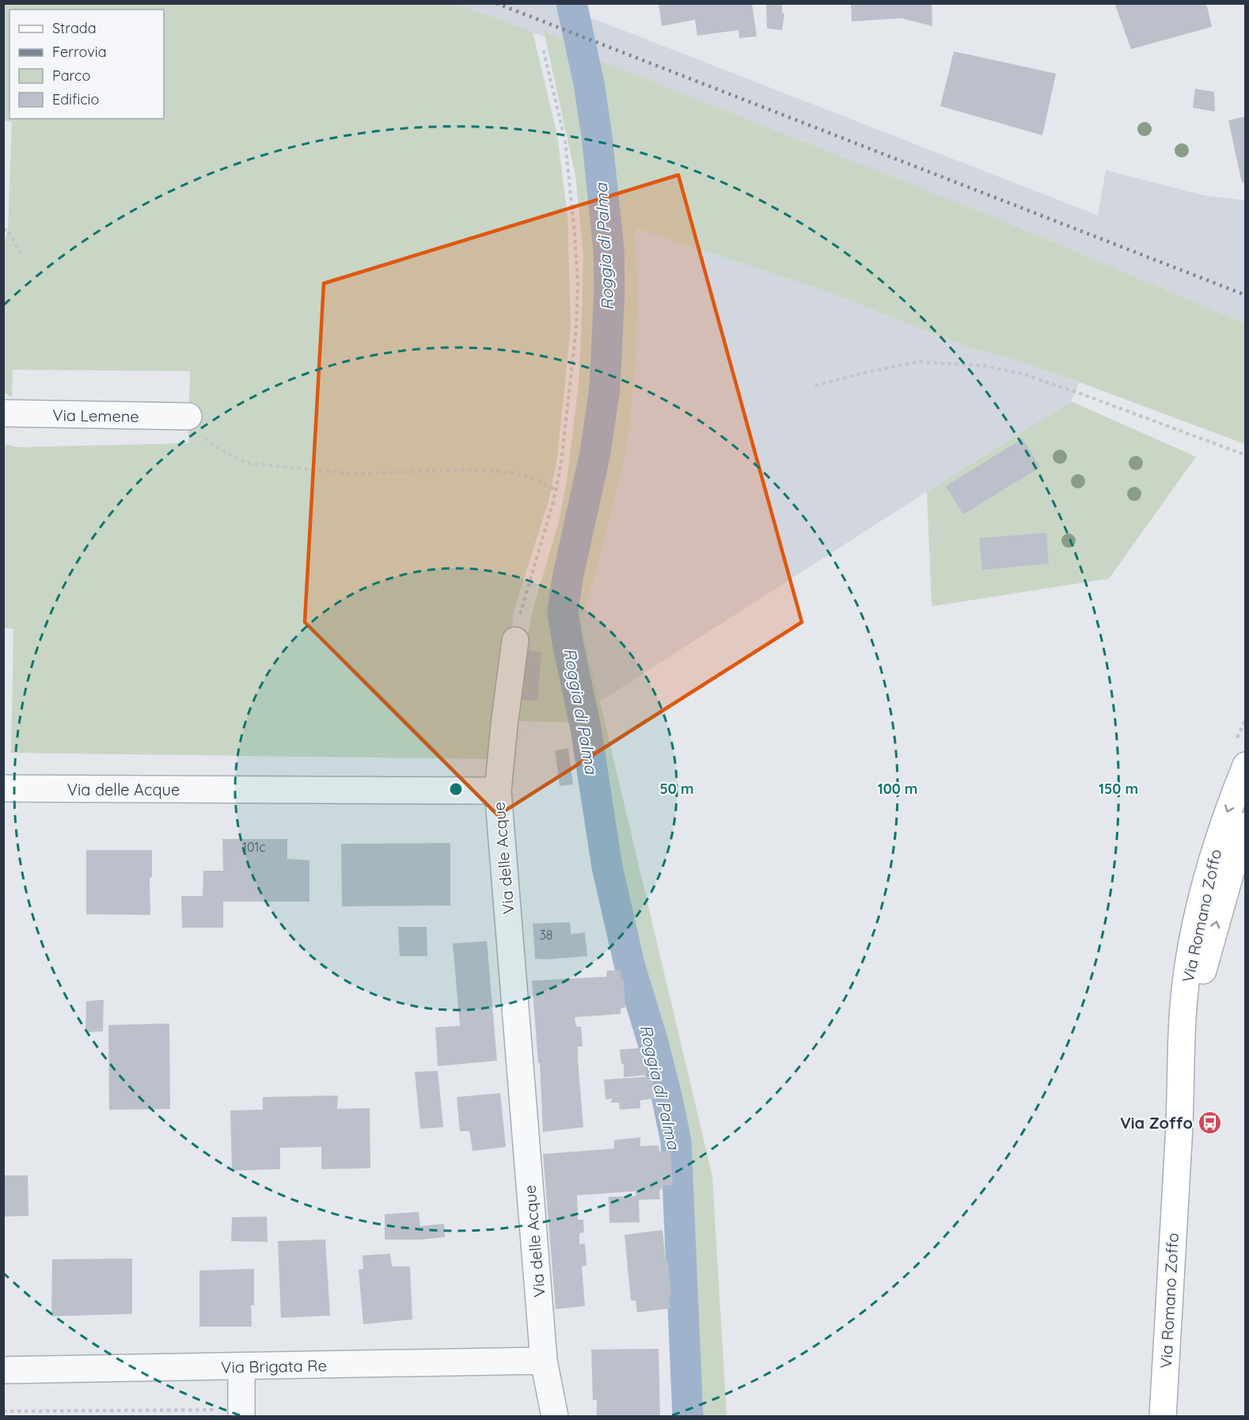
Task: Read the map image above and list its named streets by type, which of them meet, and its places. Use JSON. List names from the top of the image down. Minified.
{"streets":{"street":["Via Lemene","Via delle Acque","Via Romano Zoffo","Via Brigata Re"]},"crossings":[["Via delle Acque","Via Brigata Re"]],"water":["Roggia di Palma"],"places":{"bus stop":["Via Zoffo"]},"house_numbers":["101c","38"],"legend":["Strada","Ferrovia","Parco","Edificio"],"rings":["50 m","100 m","150 m"]}
